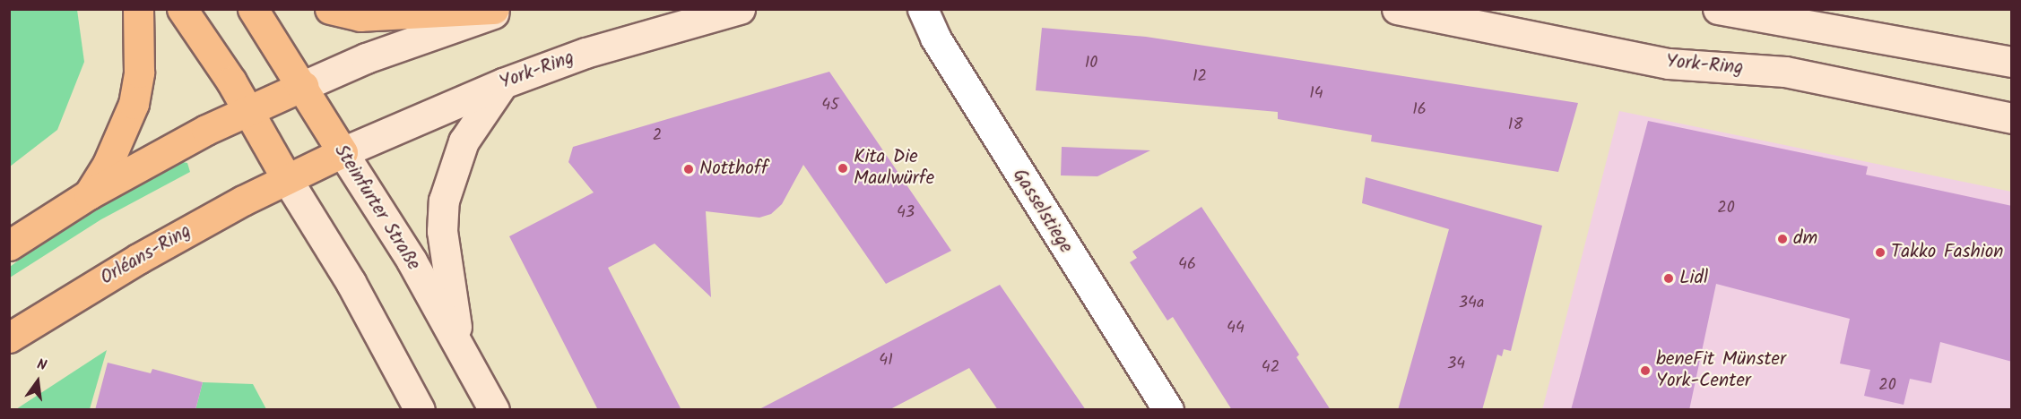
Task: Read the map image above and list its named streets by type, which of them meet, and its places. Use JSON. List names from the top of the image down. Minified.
{"streets":{"main road":["York-Ring","Steinfurter Straße","Orléans-Ring"],"street":["Gasselstiege"]},"crossings":[["York-Ring","Steinfurter Straße"],["York-Ring","Orléans-Ring"],["Steinfurter Straße","Orléans-Ring"]],"places":["Kita Die Maulwürfe","Notthoff","dm","Takko Fashion","Lidl","beneFit Münster York-Center"],"house_numbers":["10","12","14","45","16","18","2","20","43","46","34a","44","41","34","42","20"],"north":"top"}
